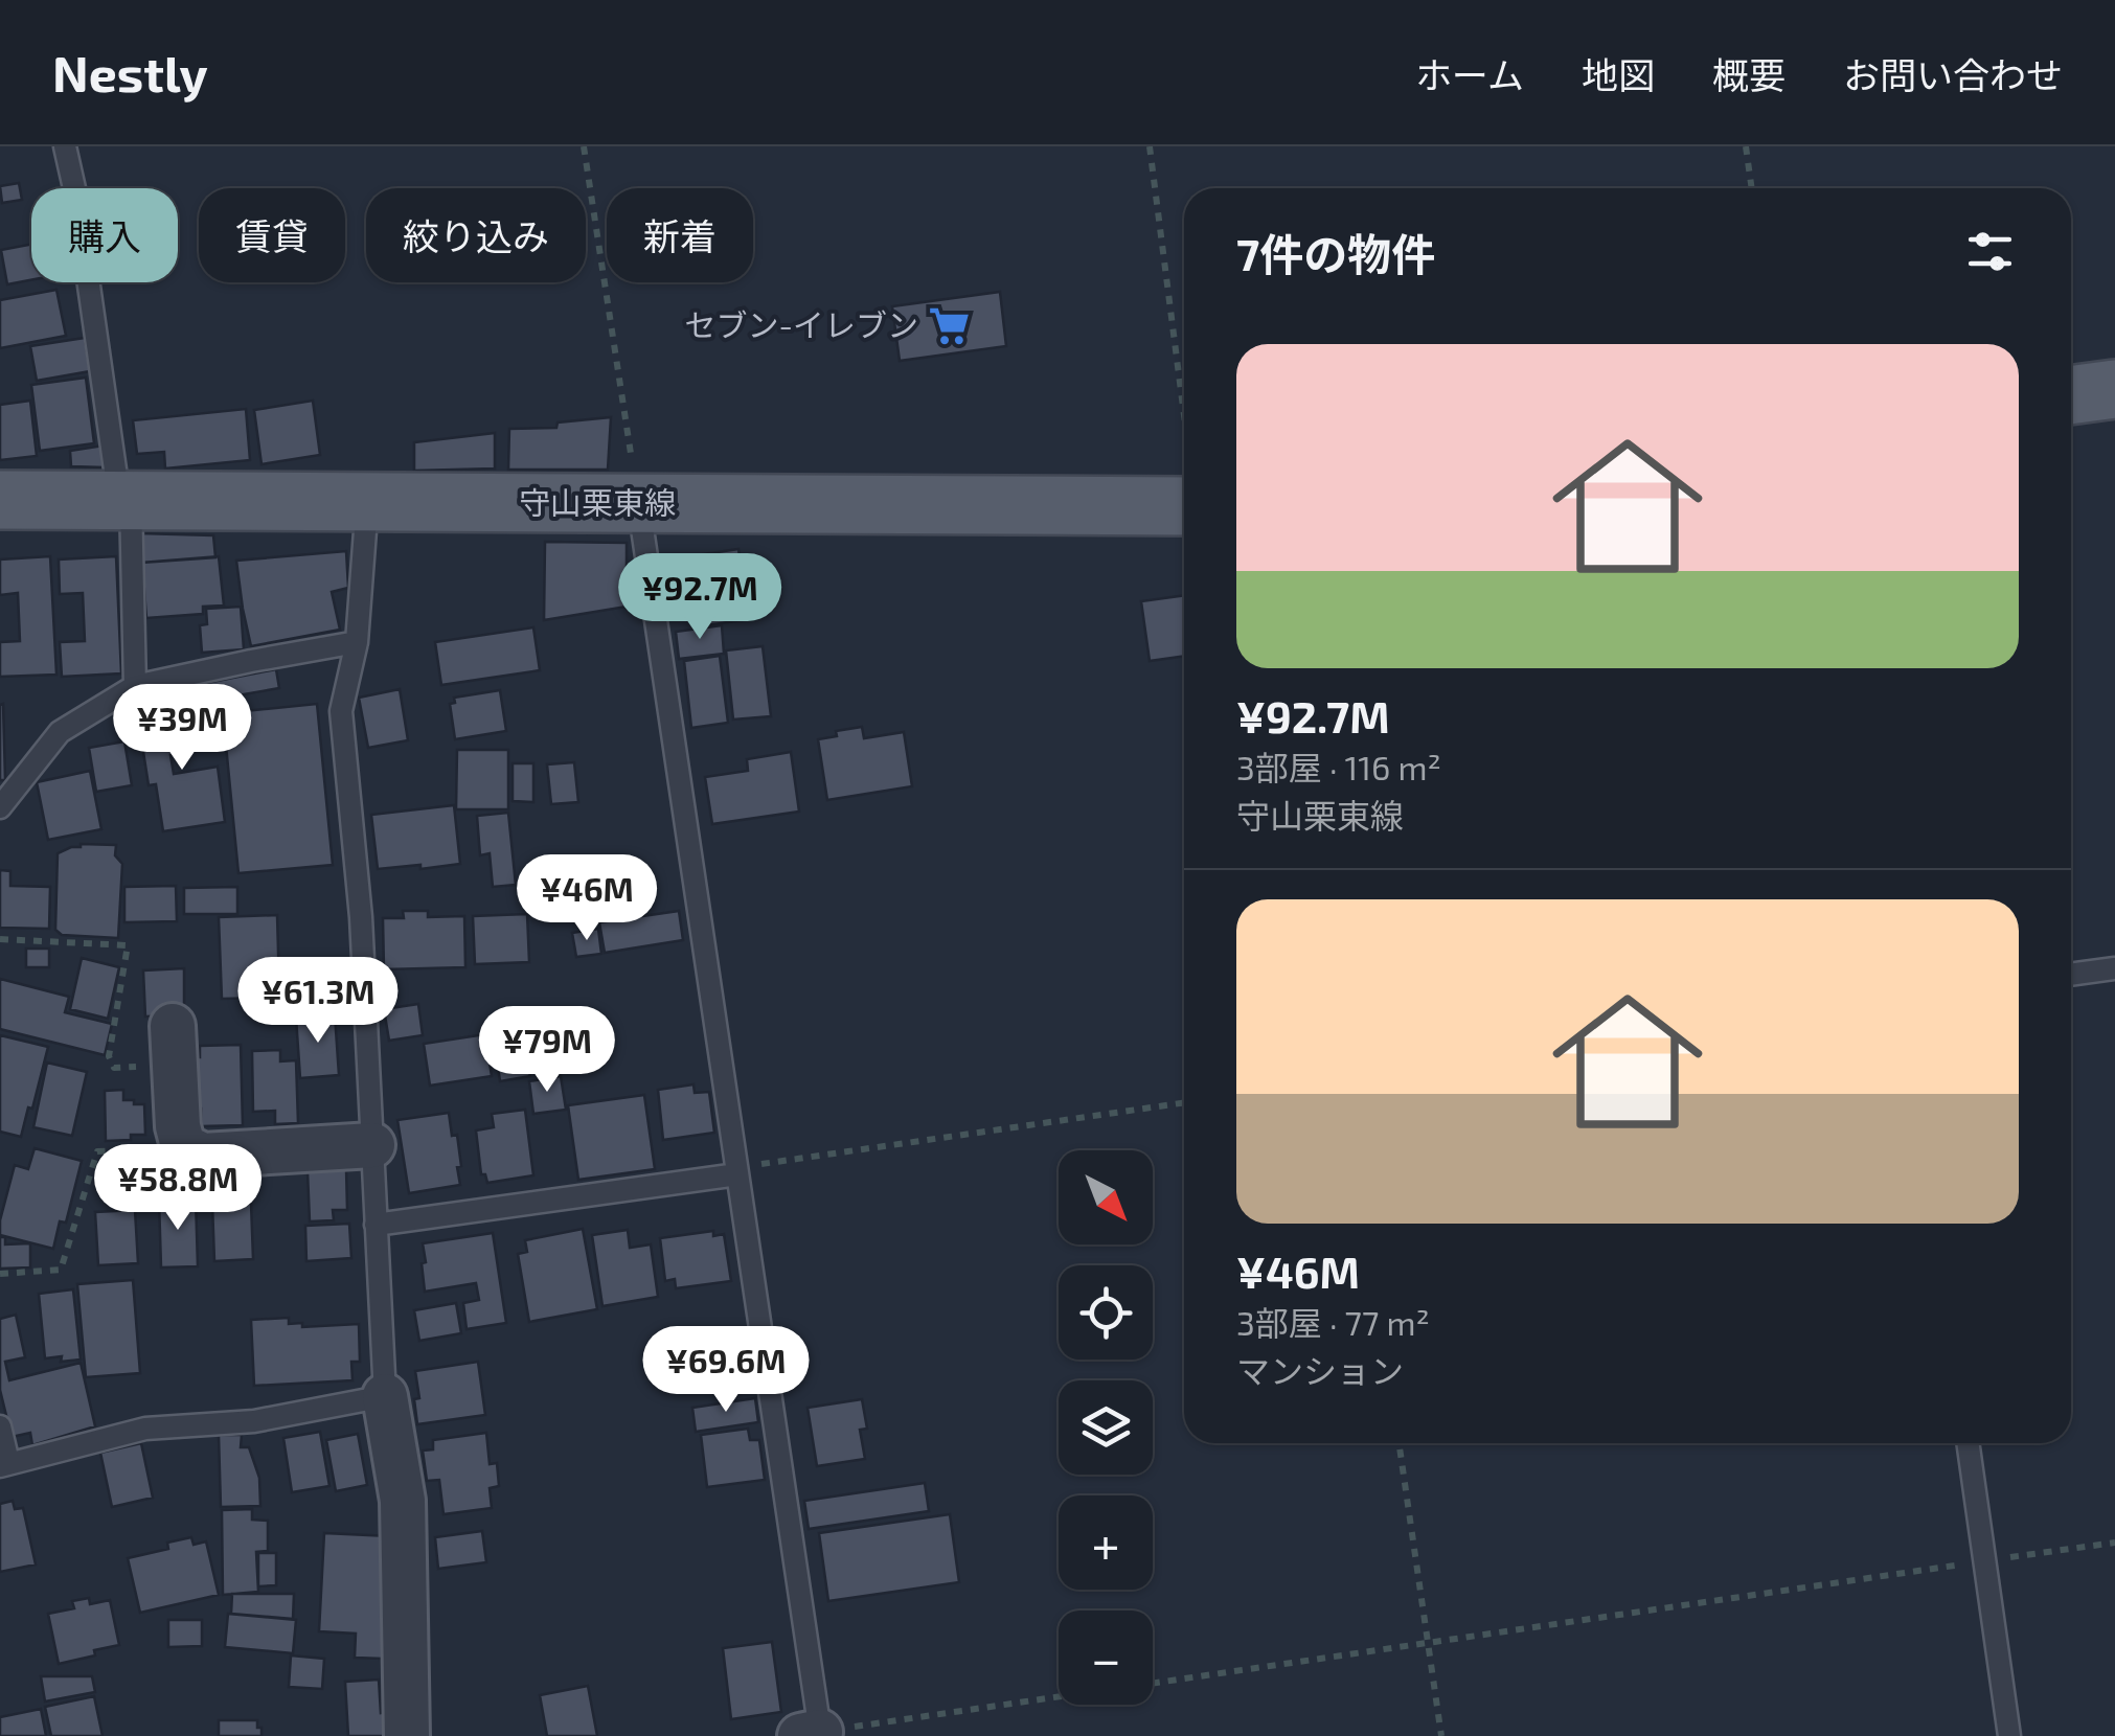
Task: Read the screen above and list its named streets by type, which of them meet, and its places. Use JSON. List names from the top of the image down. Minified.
{"streets":{"main road":["守山栗東線"]},"places":{"supermarket":["セブン-イレブン"]},"north":"bottom right","page":{"header":"Nestly","nav":["ホーム","地図","概要","お問い合わせ"],"chip":["購入","賃貸","絞り込み","新着"],"heading":"7件の物件","list":[{"name":"¥92.7M","note":"3部屋 · 116 m² · 守山栗東線"},{"name":"¥46M","note":"3部屋 · 77 m² · マンション"}],"price":["¥92.7M","¥39M","¥46M","¥61.3M","¥79M","¥58.8M","¥69.6M"],"map_buttons":["+","−"]}}
